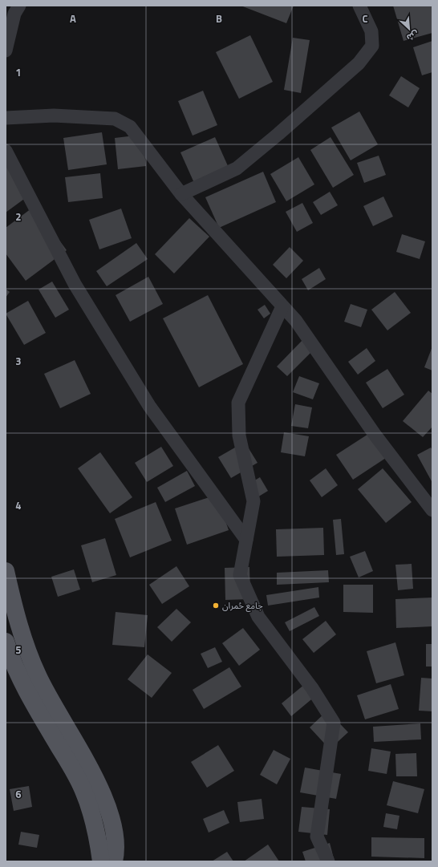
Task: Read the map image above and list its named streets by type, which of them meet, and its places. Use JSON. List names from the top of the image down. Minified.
{"places":["جامع حُمران"],"north":"bottom right","grid":{"columns":["A","B","C"],"rows":["1","2","3","4","5","6"]}}
